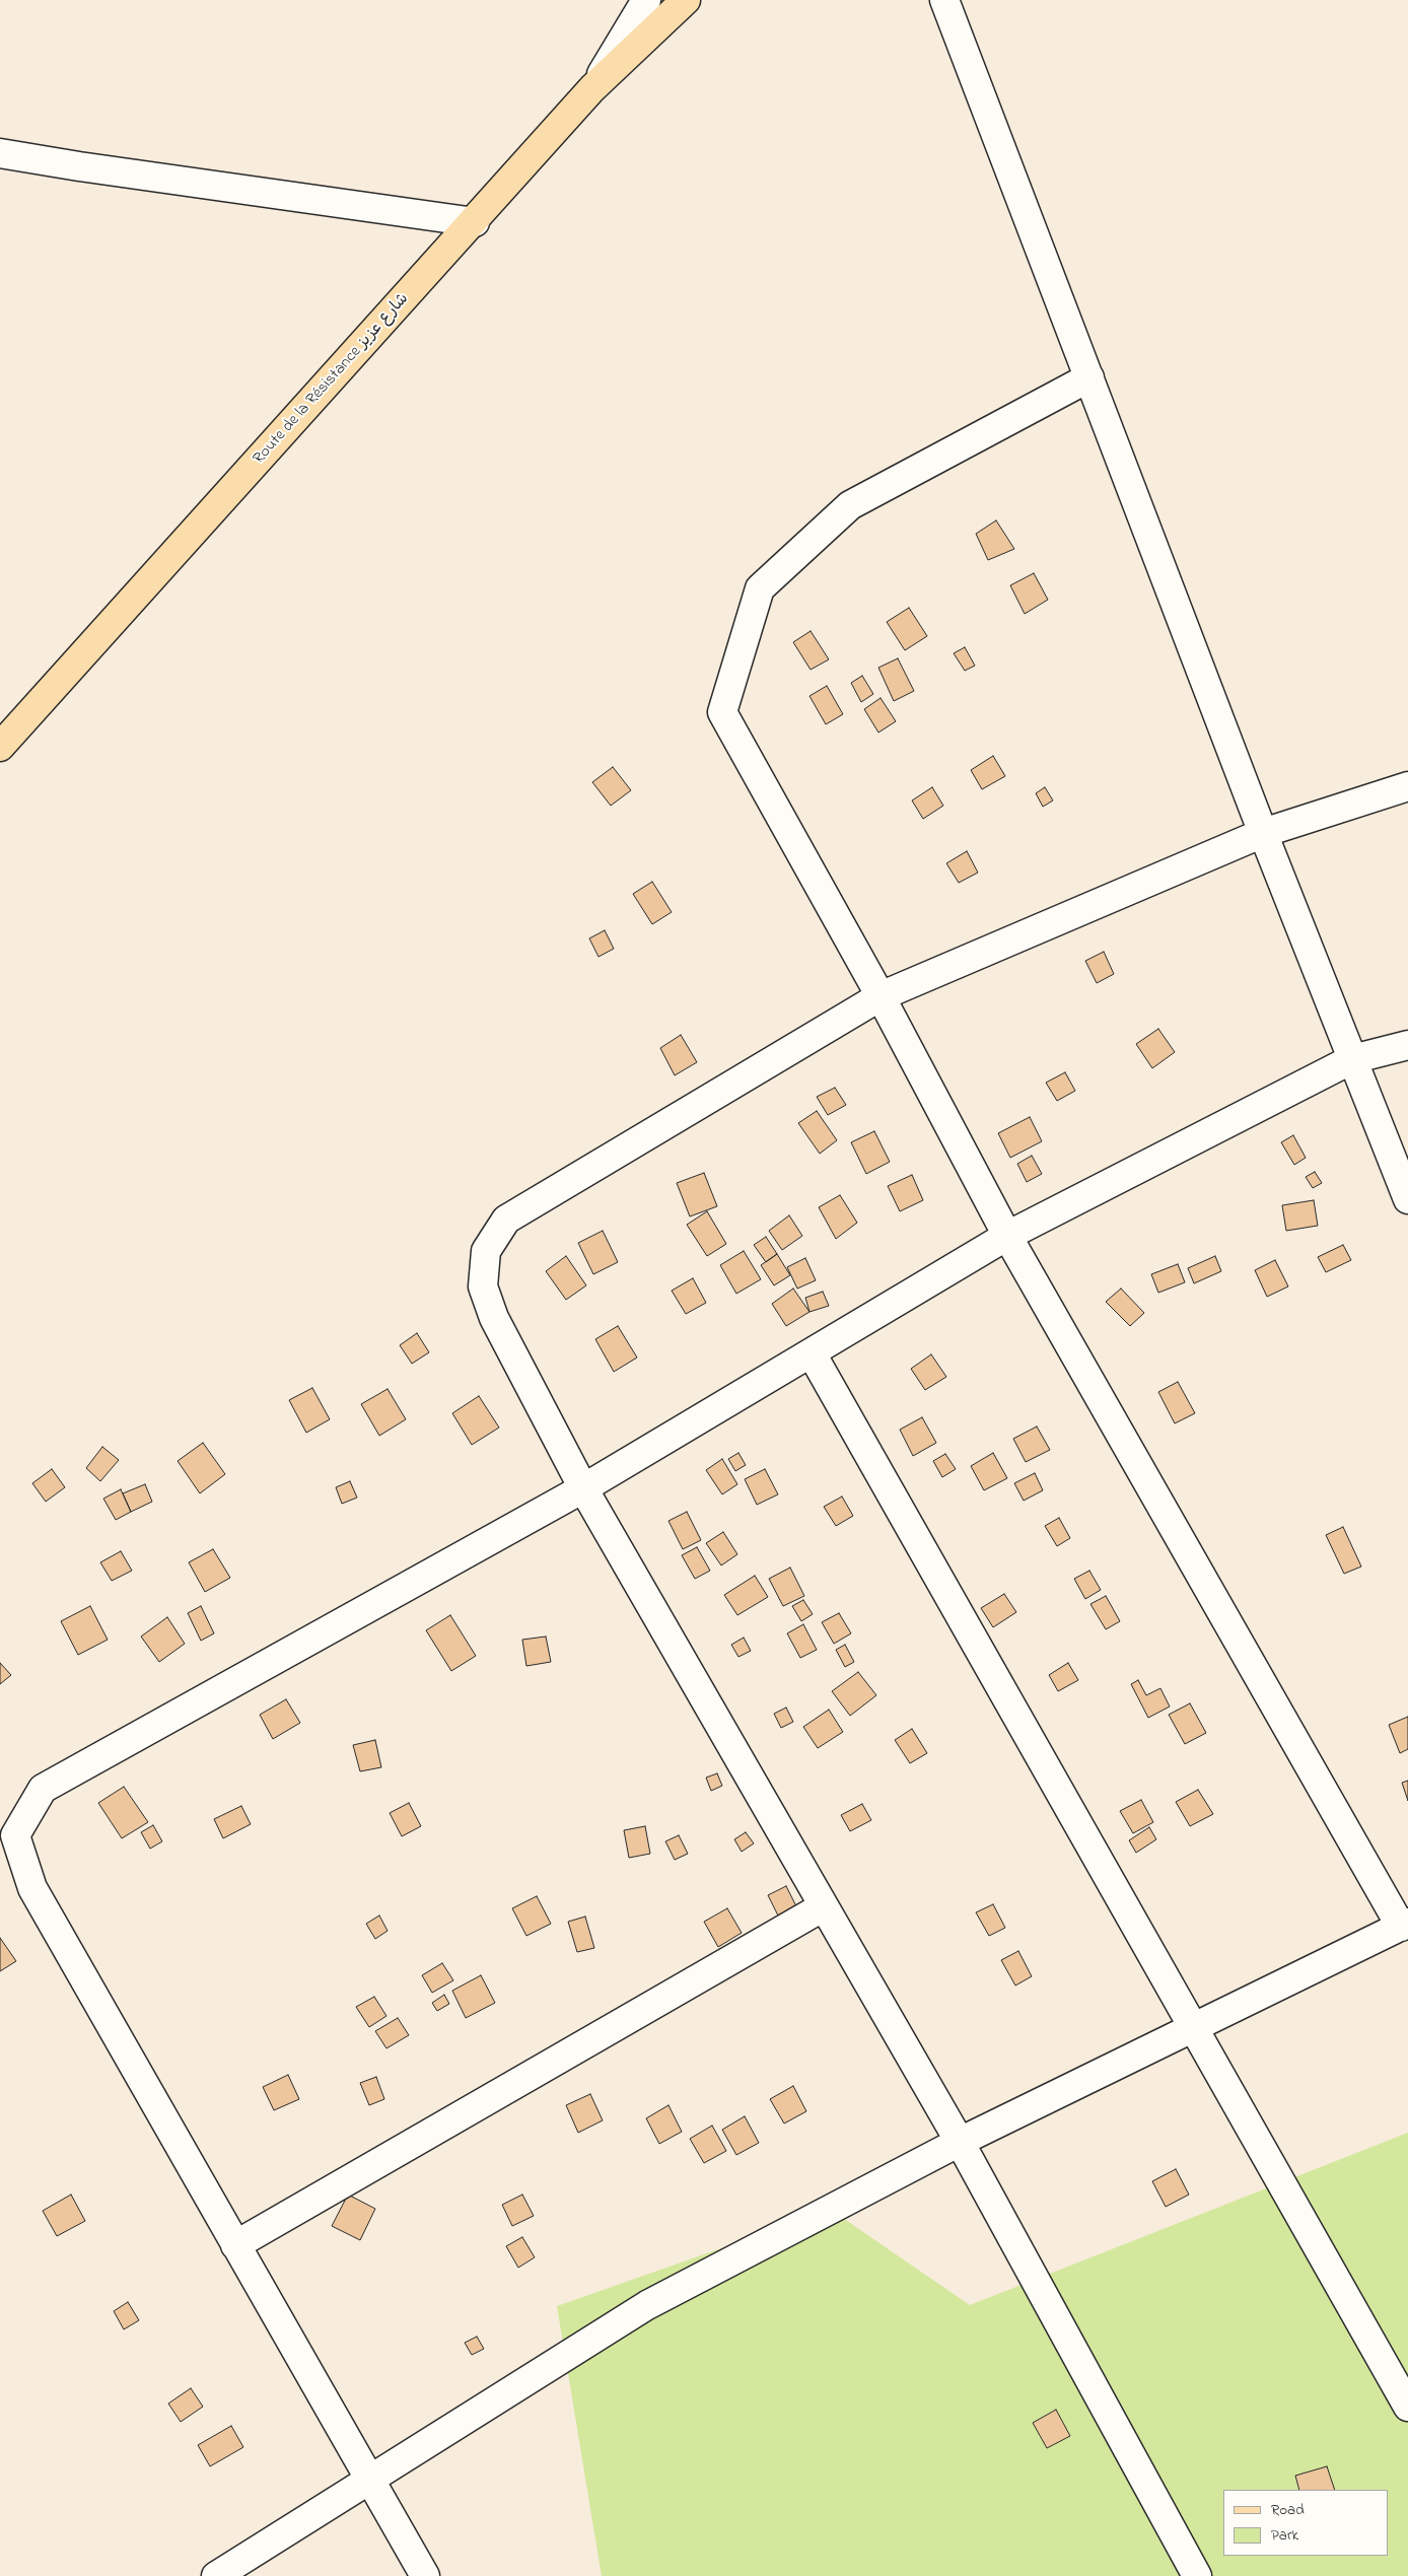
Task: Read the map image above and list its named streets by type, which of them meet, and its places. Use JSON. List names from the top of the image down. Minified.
{"streets":{"main road":["Route de la Résistance شارع عزيز"]},"legend":["Road","Park"]}
